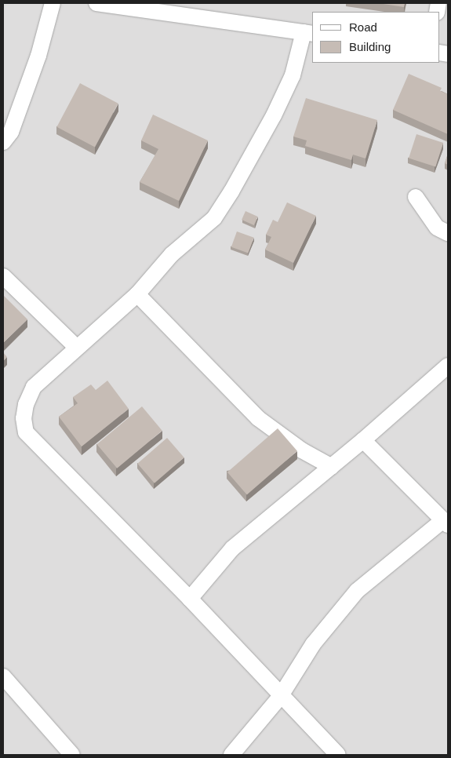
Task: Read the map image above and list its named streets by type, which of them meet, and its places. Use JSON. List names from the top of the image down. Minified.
{"legend":["Road","Building"]}
